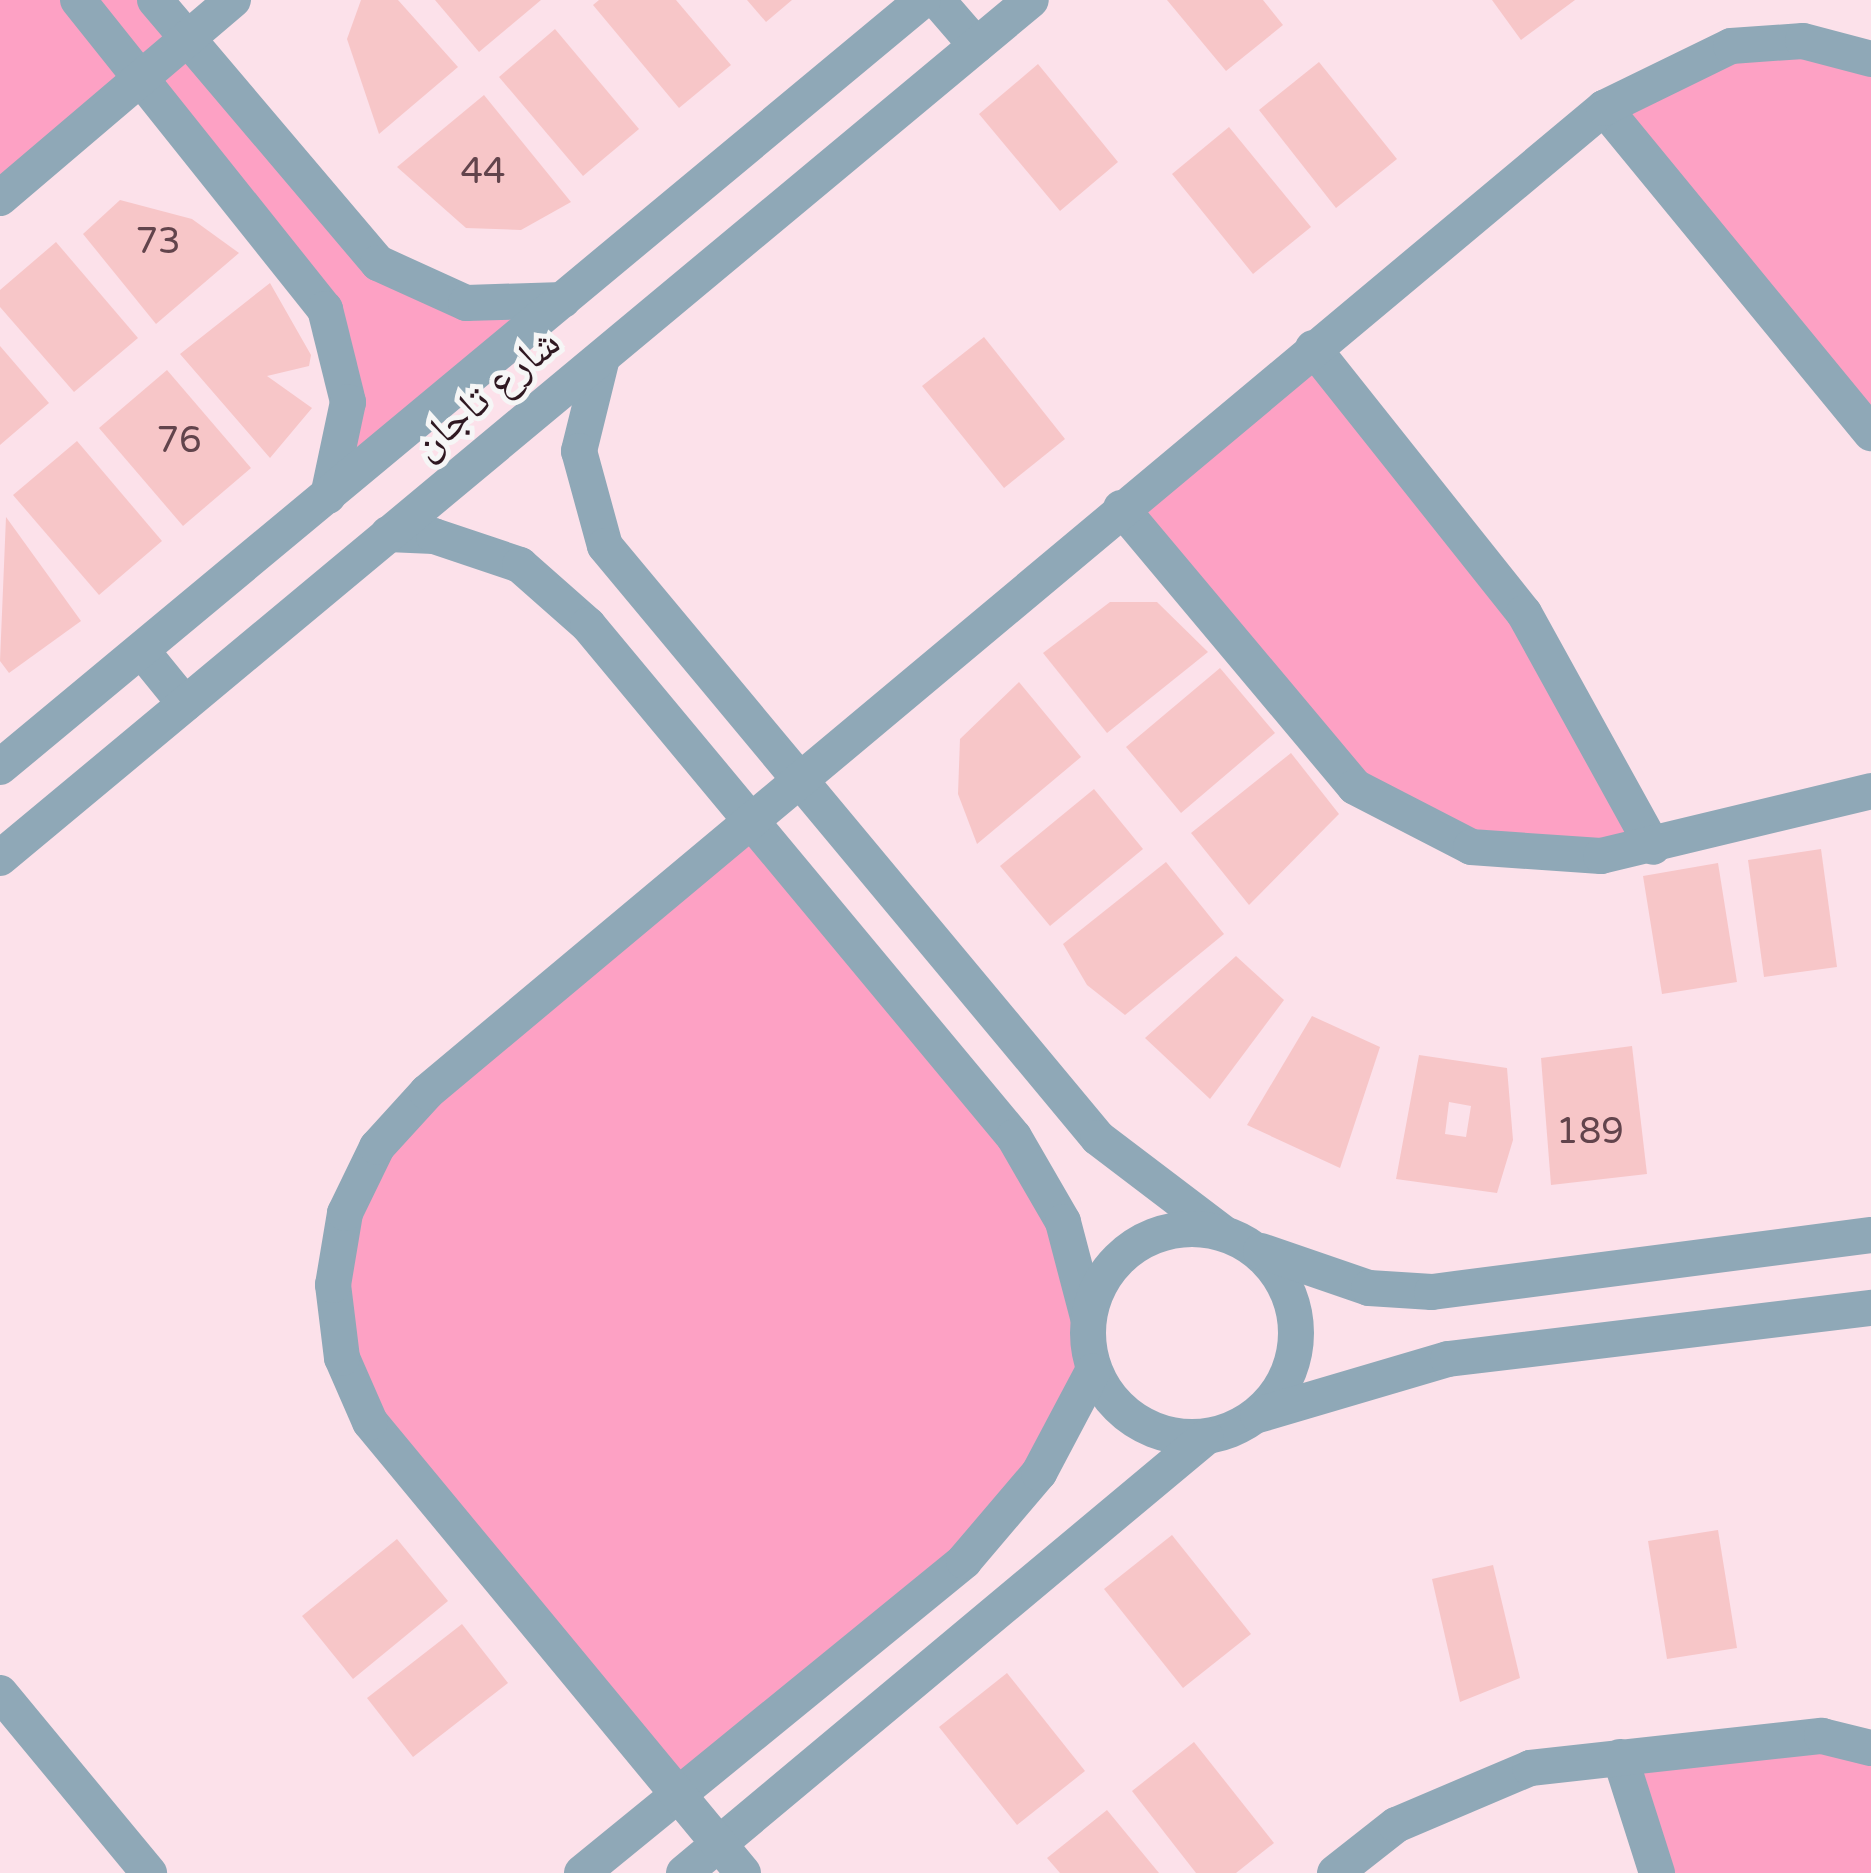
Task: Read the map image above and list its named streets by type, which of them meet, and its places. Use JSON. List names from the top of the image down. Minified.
{"streets":{"street":["شارع تاجان"]},"house_numbers":["44","73","76","189"]}
